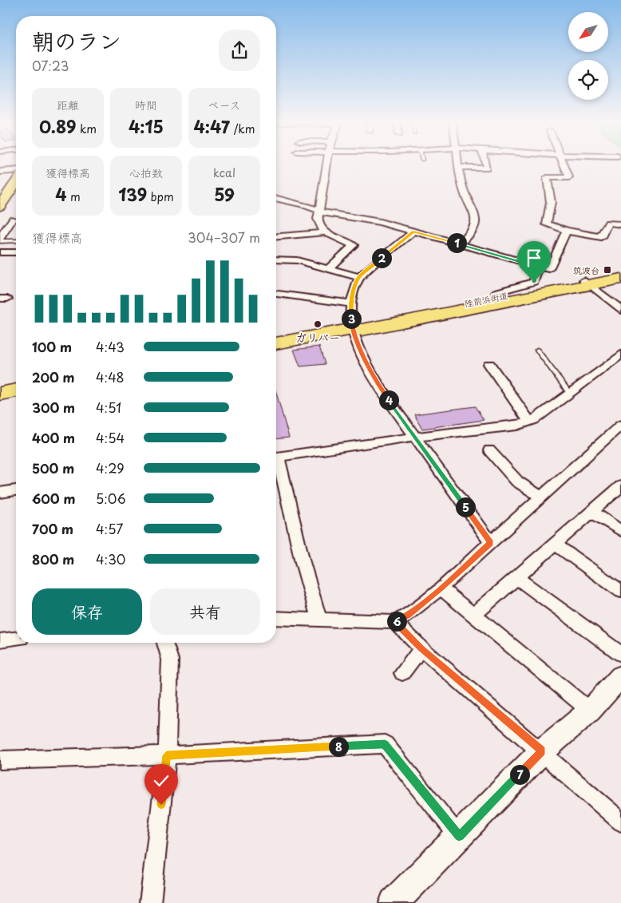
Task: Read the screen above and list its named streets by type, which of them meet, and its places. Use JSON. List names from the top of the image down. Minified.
{"streets":{"highway":["陸前浜街道"]},"places":{"transit":["筑波台"],"other":["ガリバー"]},"north":"bottom left","page":{"heading":["朝のラン","07:23"],"stats":[["距離","0.89 km"],["時間","4:15"],["ペース","4:47 /km"],["獲得標高","4 m"],["心拍数","139 bpm"],["kcal","59"]],"chart":["獲得標高","304–307 m"],"pins":["1","2","3","4","5","6","8","7"],"list":[{"name":"100 m","note":"4:43"},{"name":"200 m","note":"4:48"},{"name":"300 m","note":"4:51"},{"name":"400 m","note":"4:54"},{"name":"500 m","note":"4:29"},{"name":"600 m","note":"5:06"},{"name":"700 m","note":"4:57"},{"name":"800 m","note":"4:30"}],"buttons":["保存","共有"]}}
